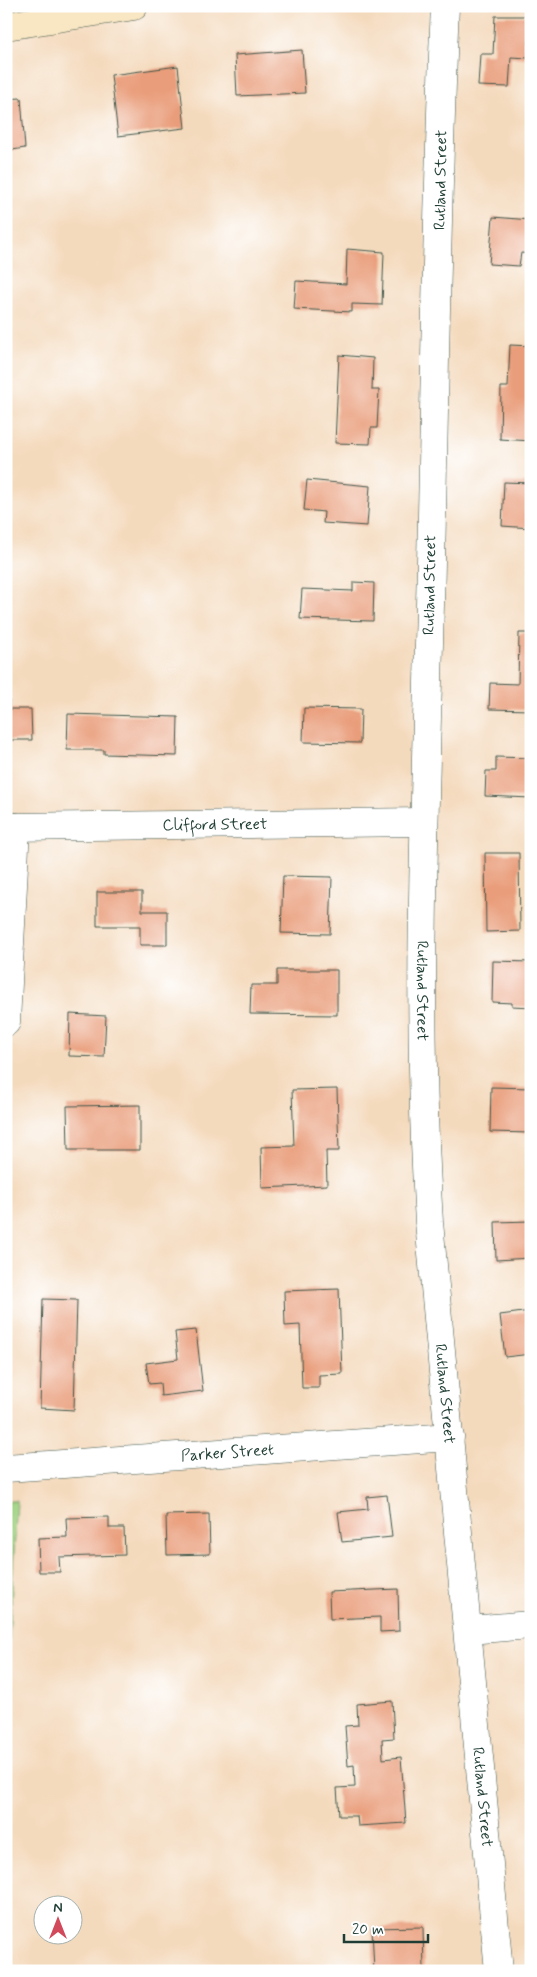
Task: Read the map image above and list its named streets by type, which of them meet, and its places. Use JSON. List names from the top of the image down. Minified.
{"streets":{"street":["Rutland Street","Clifford Street","Parker Street"]},"crossings":[["Rutland Street","Clifford Street"],["Rutland Street","Parker Street"]],"scale_bar":"20 m","north":"top"}
